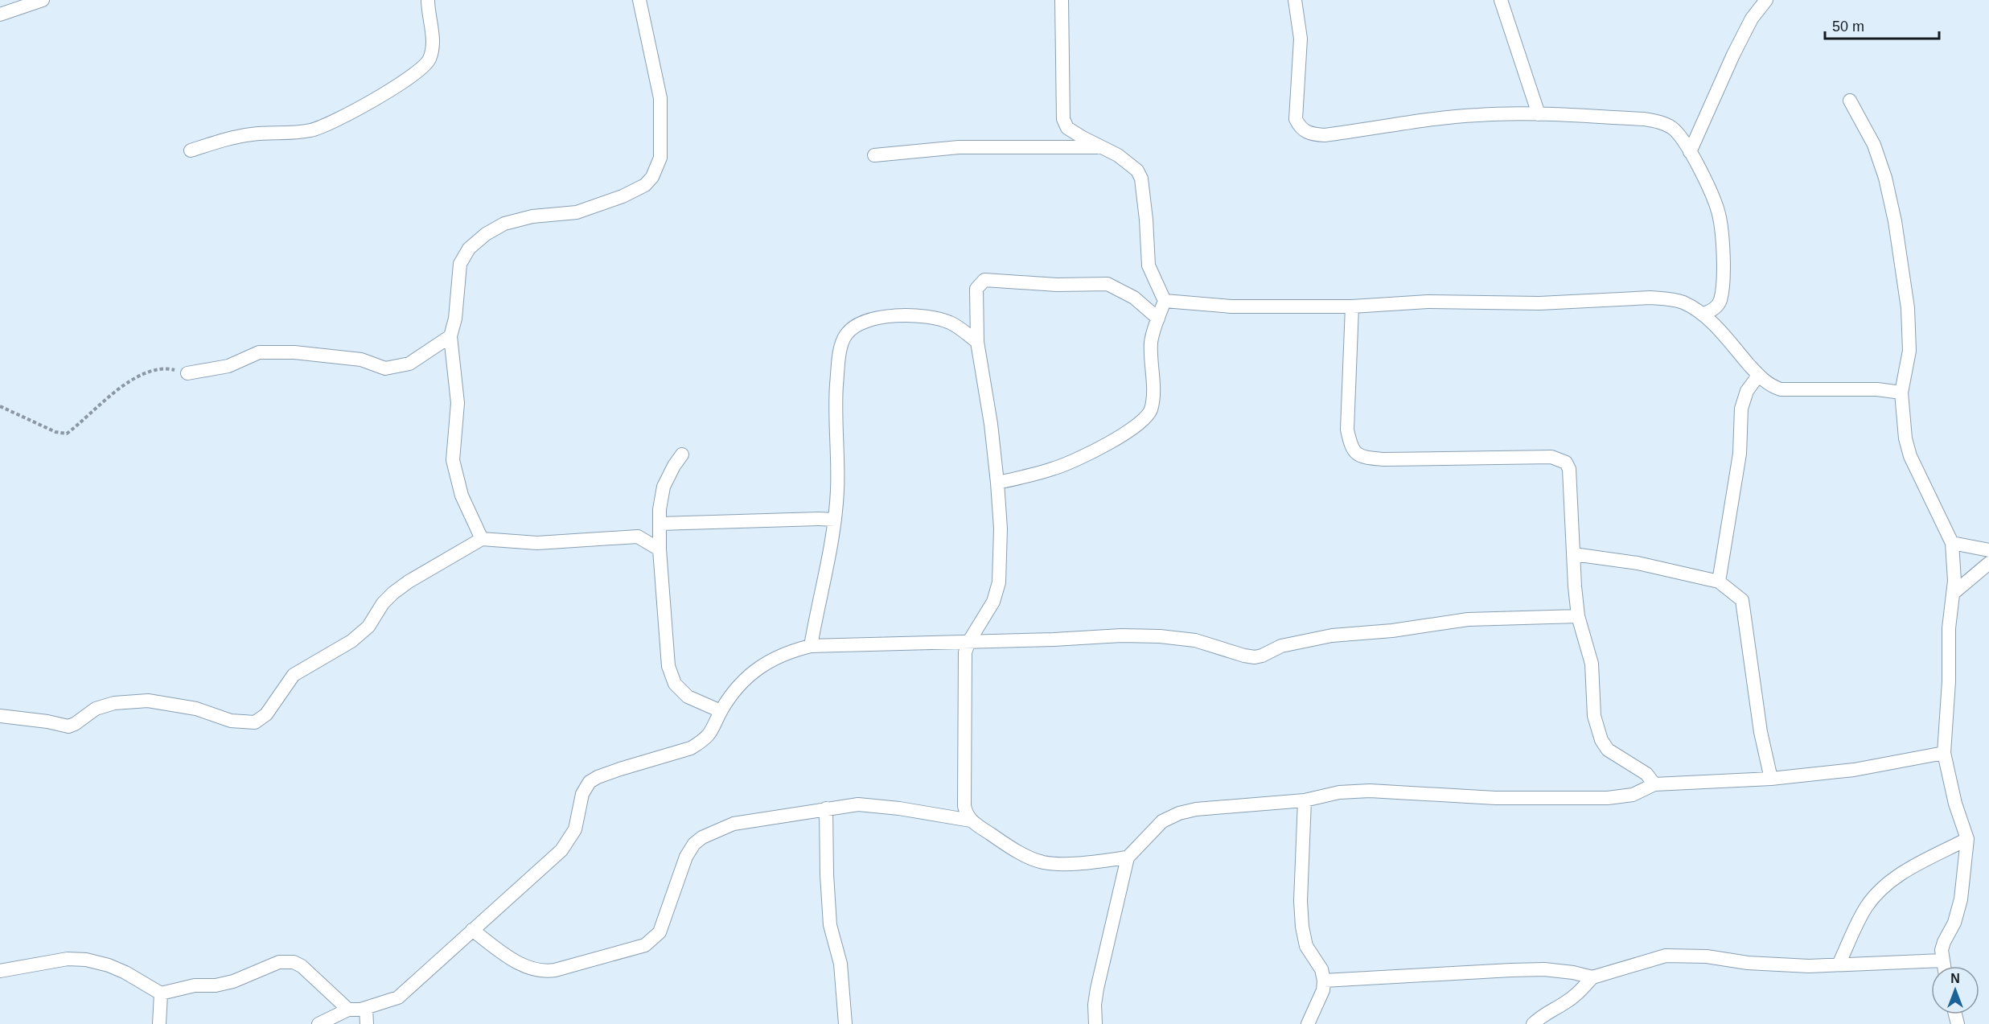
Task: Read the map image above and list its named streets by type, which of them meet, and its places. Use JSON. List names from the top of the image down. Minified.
{"scale_bar":"50 m","north":"top"}
